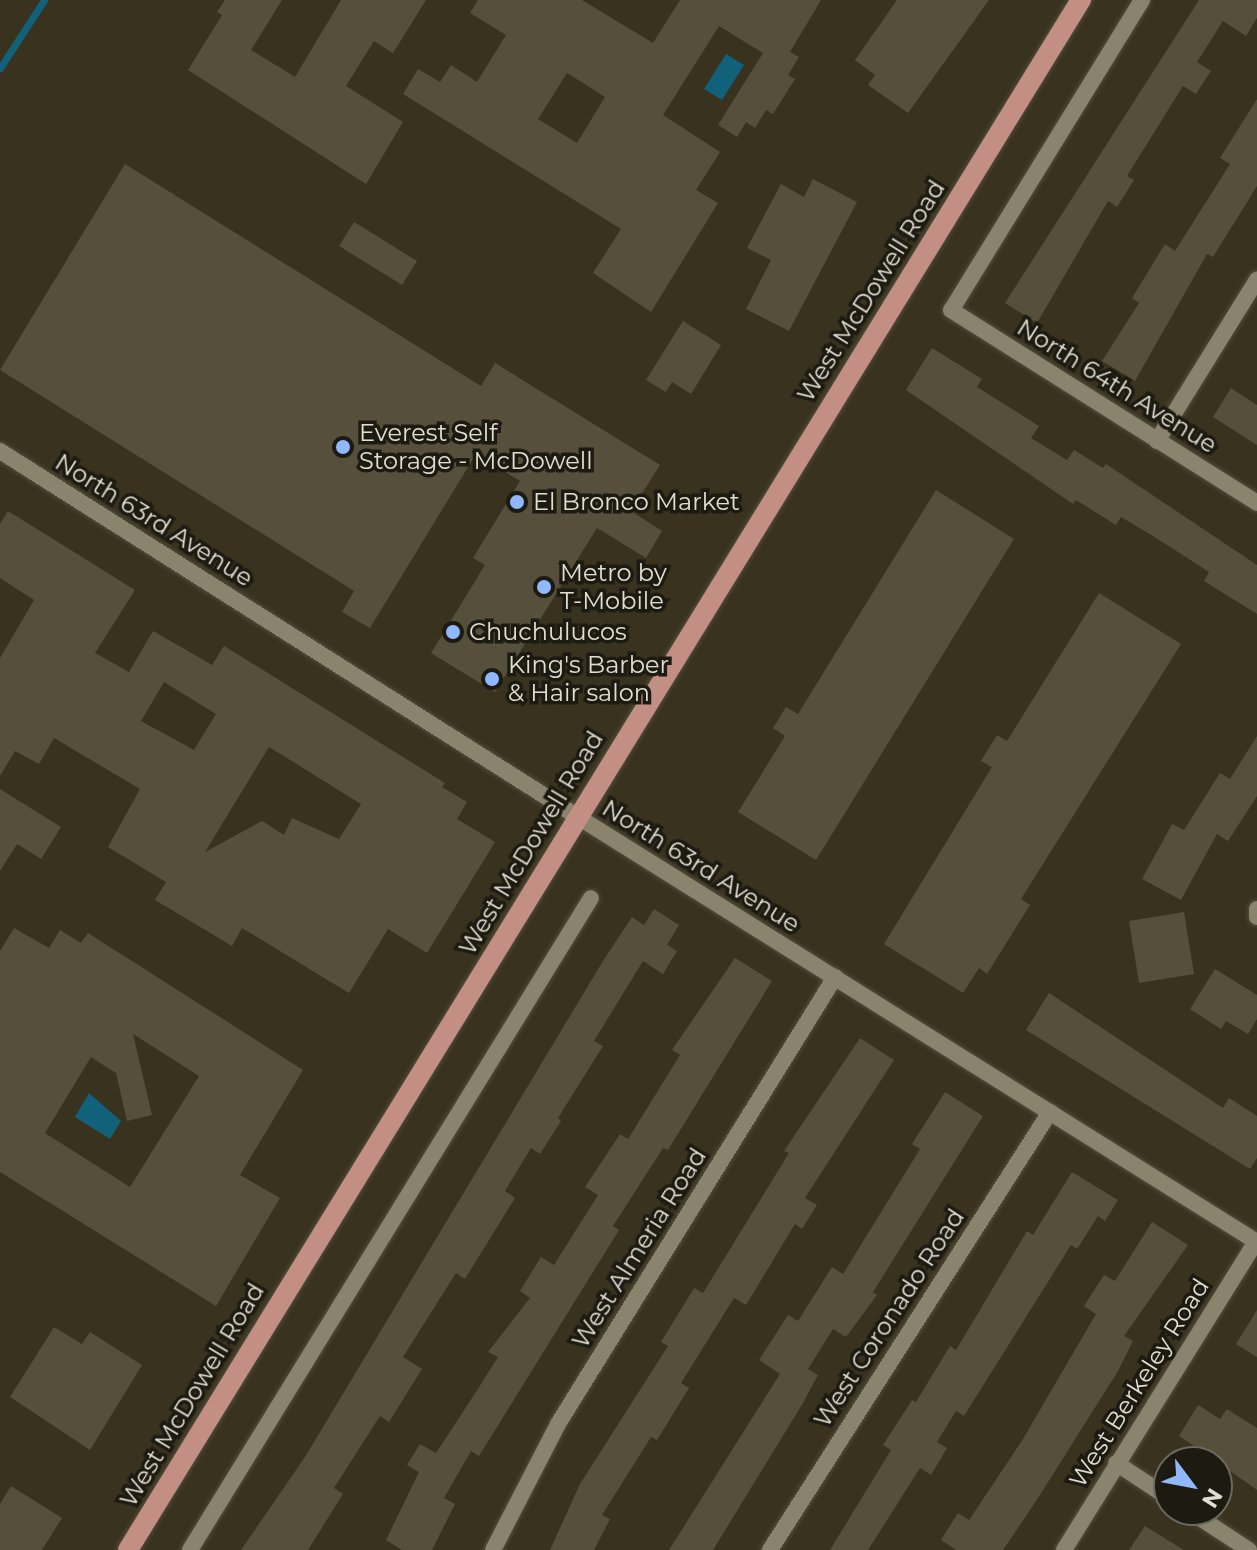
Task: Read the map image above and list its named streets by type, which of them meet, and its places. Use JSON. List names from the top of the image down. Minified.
{"streets":{"main road":["West McDowell Road"],"street":["North 64th Avenue","North 63rd Avenue","West Almeria Road","West Coronado Road","West Berkeley Road"]},"crossings":[["West McDowell Road","North 63rd Avenue"],["North 63rd Avenue","West Almeria Road"],["North 63rd Avenue","West Coronado Road"],["North 63rd Avenue","West Berkeley Road"]],"places":["Everest Self Storage - McDowell","El Bronco Market","Metro by T-Mobile","Chuchulucos","King's Barber & Hair salon"],"north":"bottom right"}
